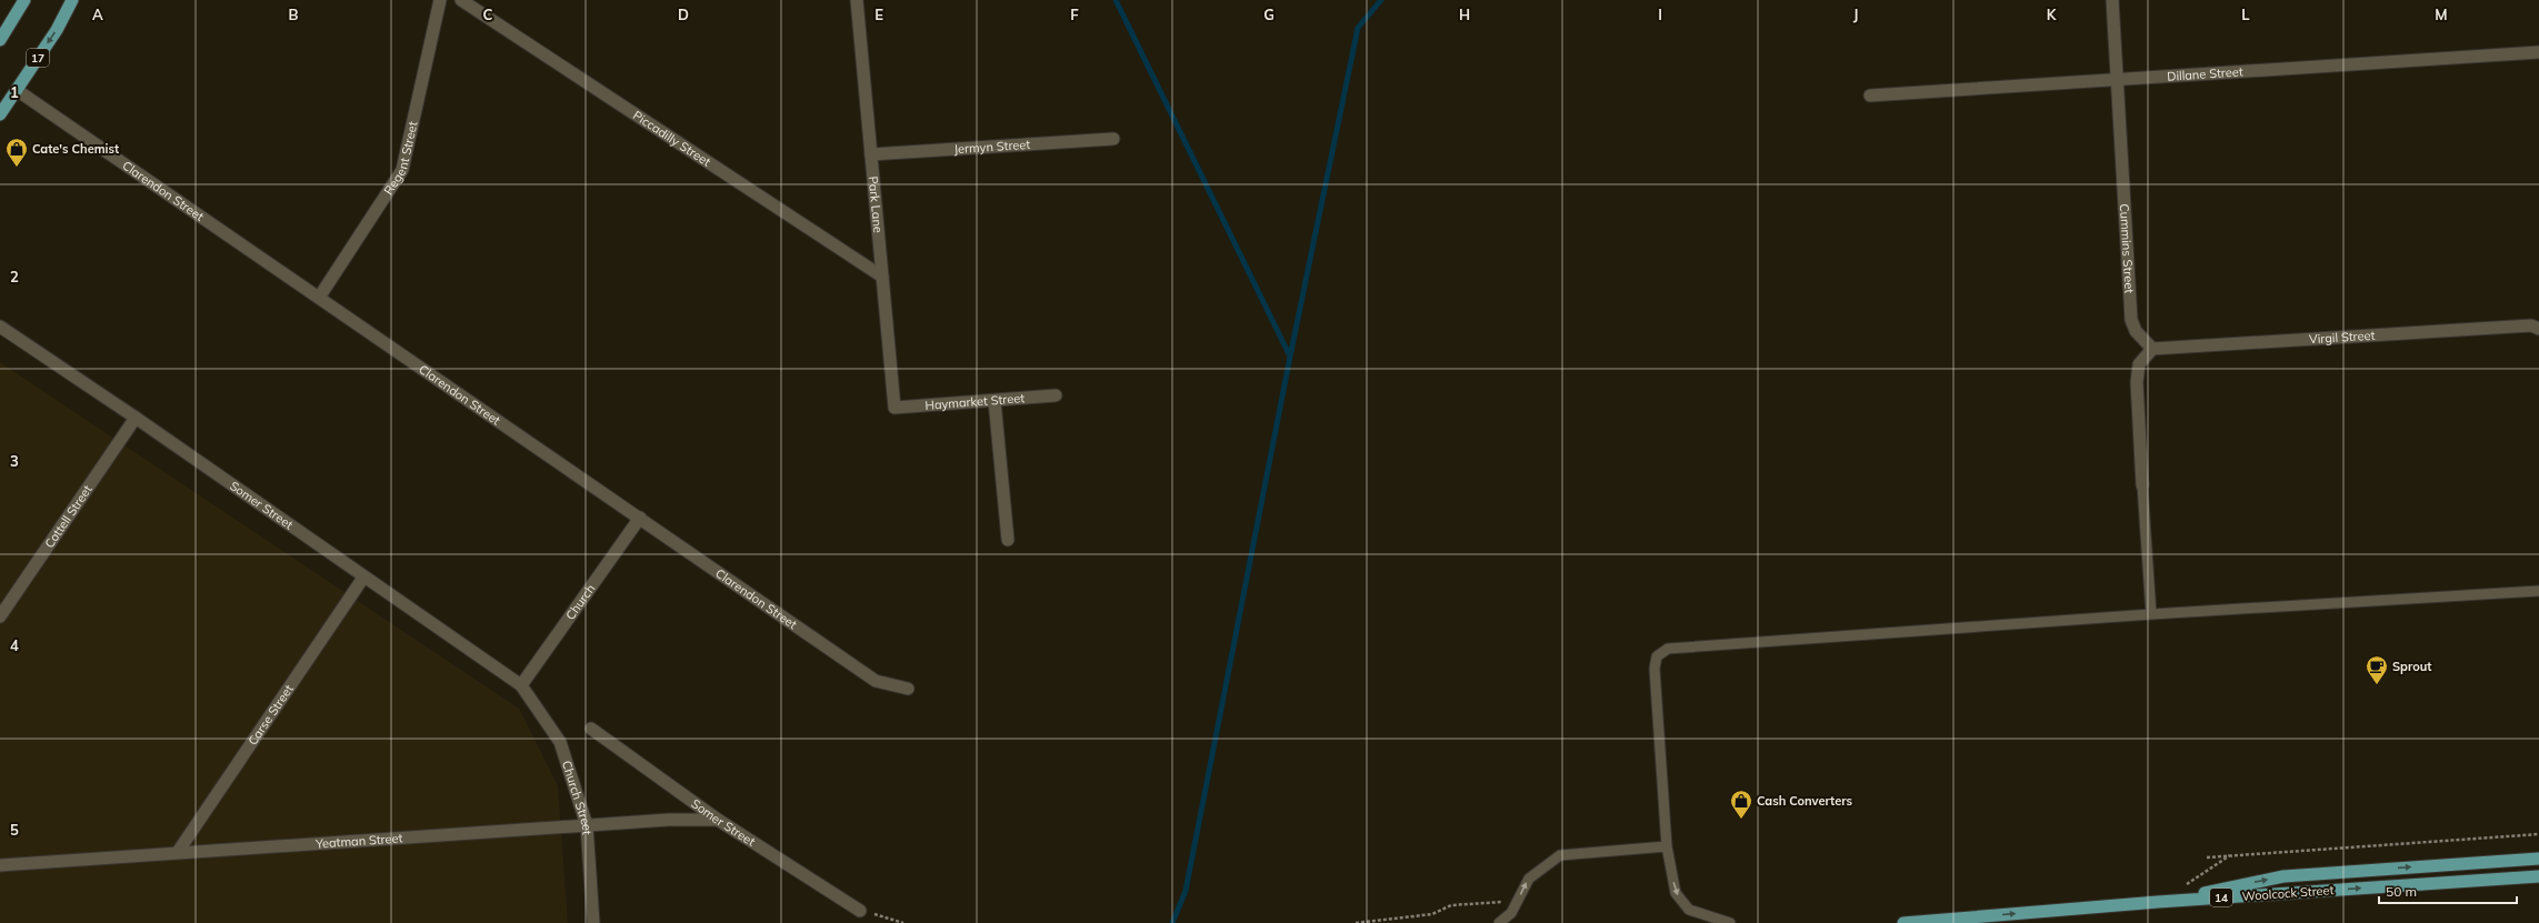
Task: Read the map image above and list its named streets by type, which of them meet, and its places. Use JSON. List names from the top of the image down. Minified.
{"streets":{"main road":["17","Woolcock Street","14"],"street":["Dillane Street","Piccadilly Street","Jermyn Street","Regent Street","Clarendon Street","Park Lane","Cummins Street","Virgil Street","Haymarket Street","Somer Street","Cottell Street","Church","Carse Street","Church Street","Yeatman Street"]},"crossings":[["17","Clarendon Street"],["Dillane Street","Cummins Street"],["Piccadilly Street","Park Lane"],["Jermyn Street","Park Lane"],["Regent Street","Clarendon Street"],["Clarendon Street","Church"],["Park Lane","Haymarket Street"],["Cummins Street","Virgil Street"],["Somer Street","Cottell Street"],["Somer Street","Church"],["Somer Street","Carse Street"],["Somer Street","Church Street"],["Somer Street","Yeatman Street"],["Church","Church Street"],["Carse Street","Yeatman Street"],["Church Street","Yeatman Street"]],"places":{"shop":["Cate's Chemist","Cash Converters"],"cafe":["Sprout"]},"scale_bar":"50 m","grid":{"columns":["A","B","C","D","E","F","G","H","I","J","K","L","M"],"rows":["1","2","3","4","5"]}}
